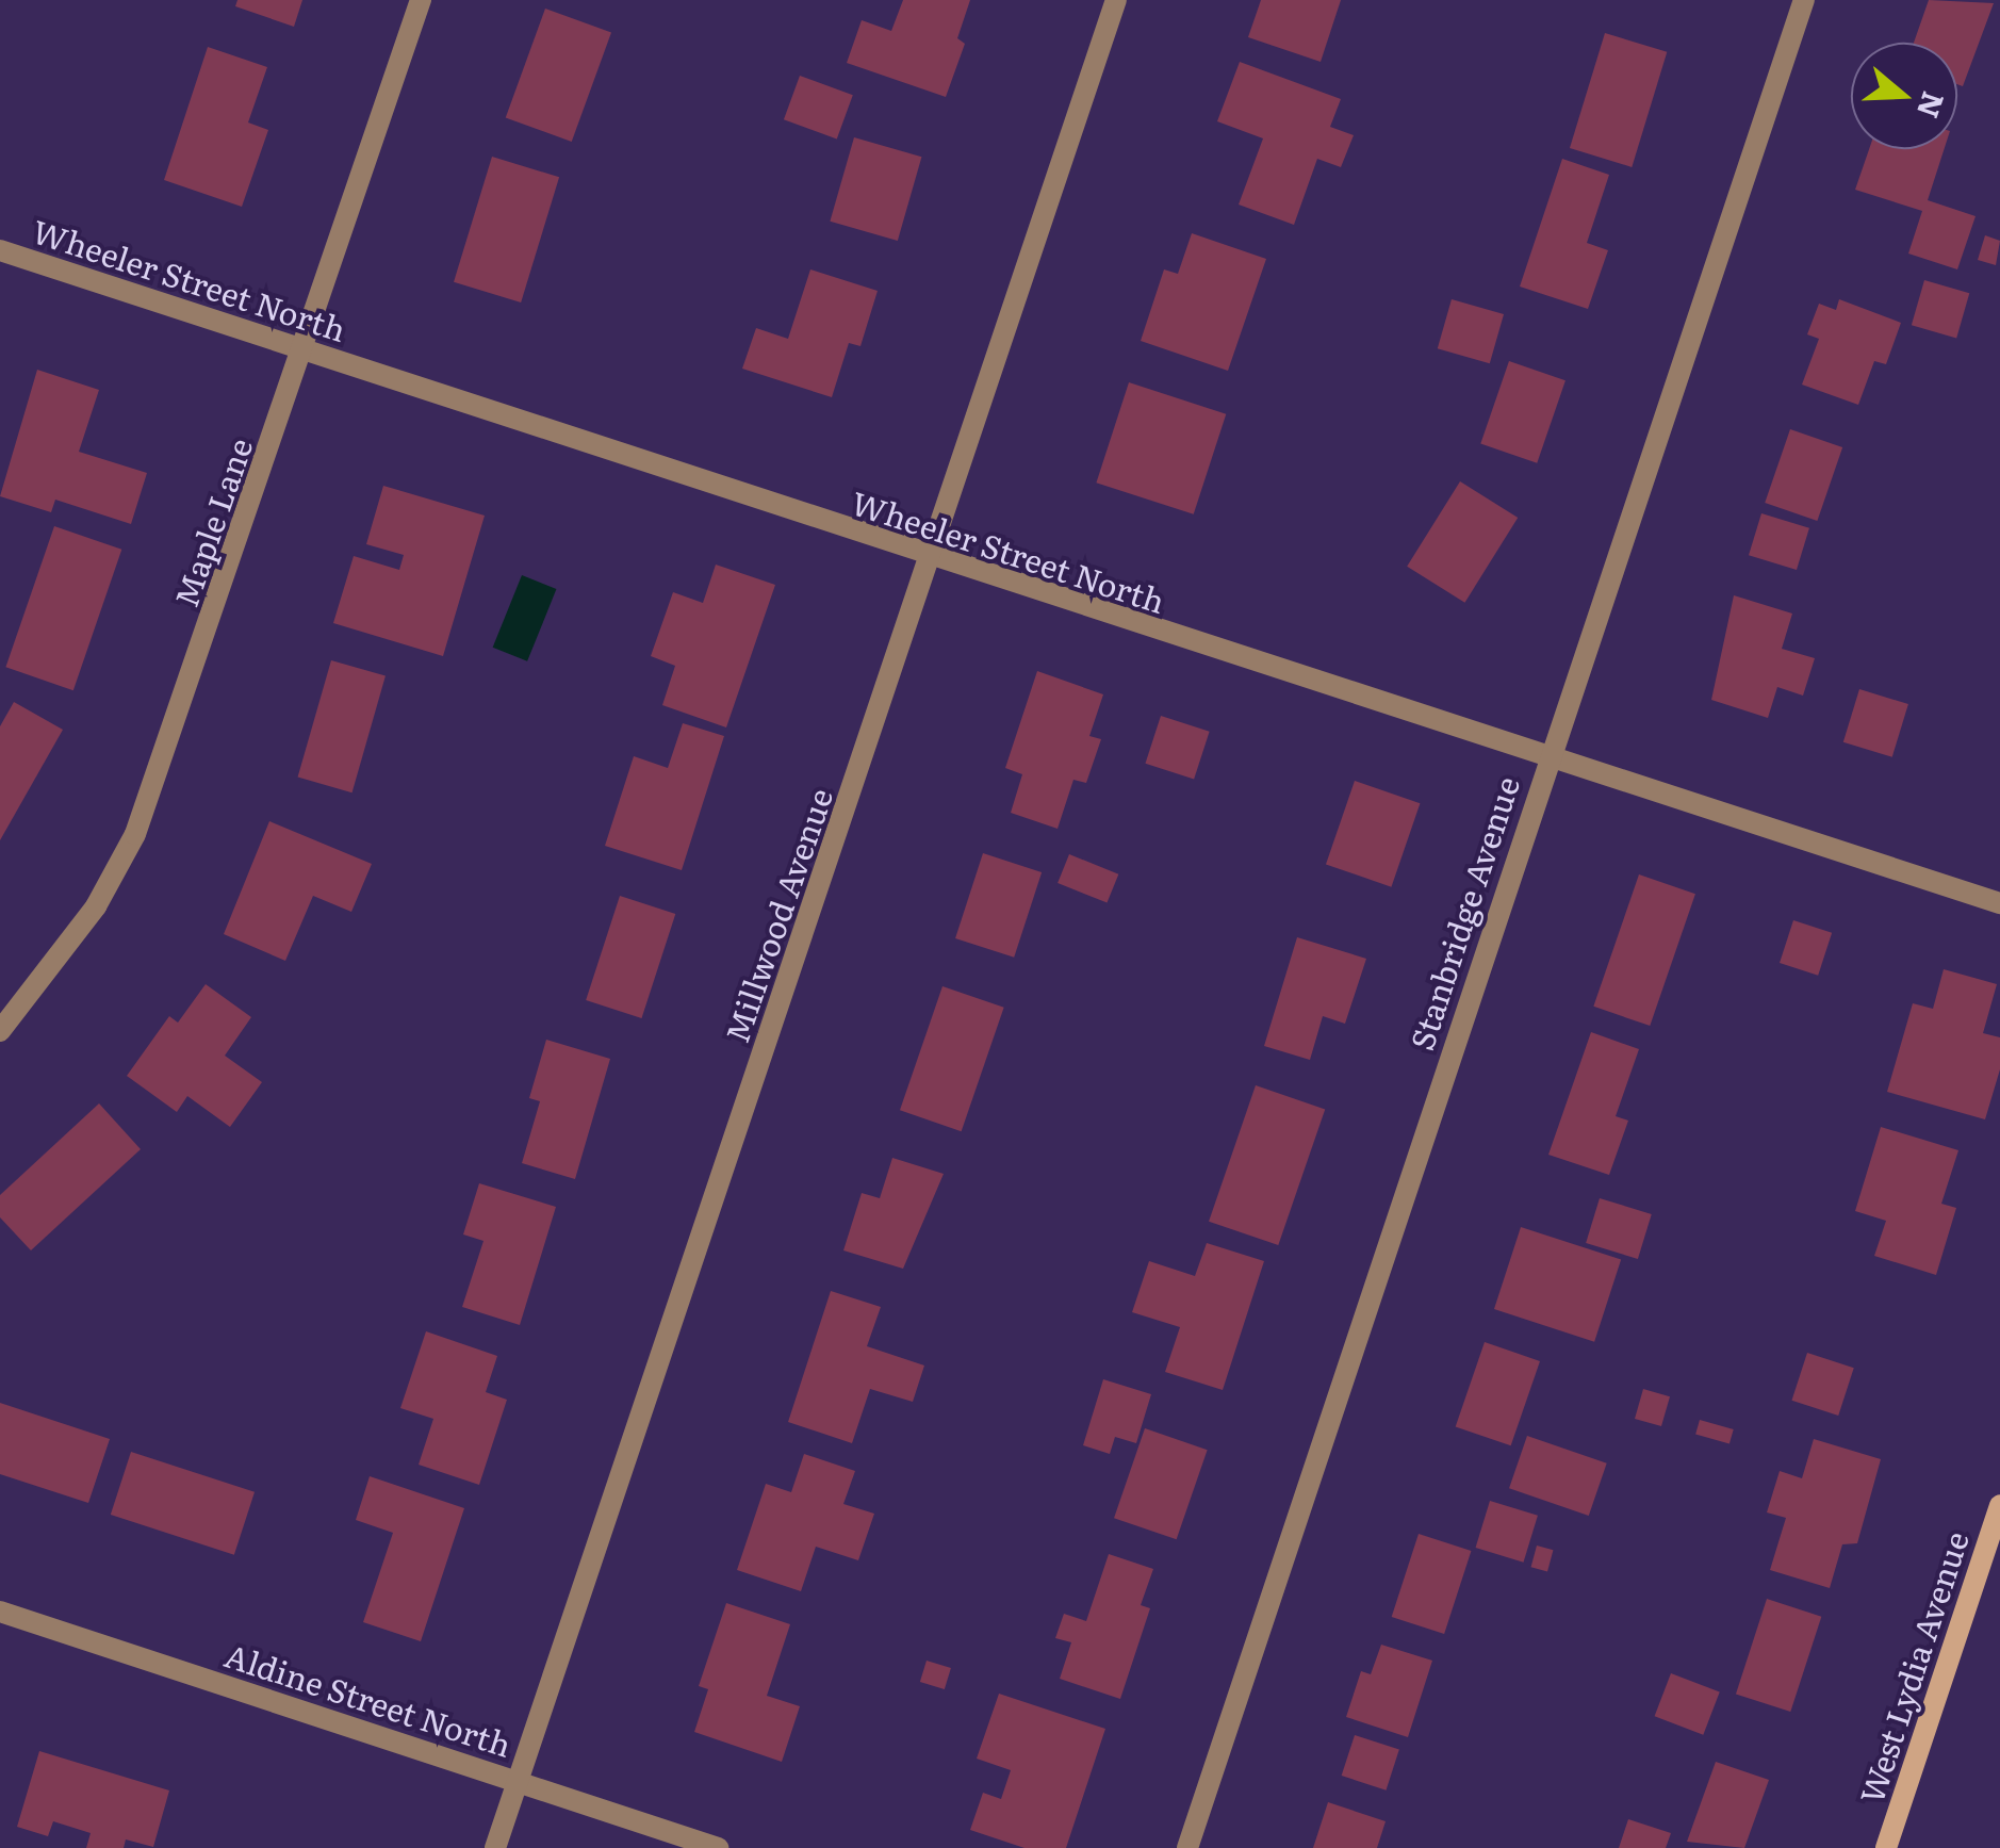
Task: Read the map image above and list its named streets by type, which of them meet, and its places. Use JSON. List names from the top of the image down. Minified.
{"streets":{"street":["Wheeler Street North","Maple Lane","Stanbridge Avenue","Millwood Avenue","West Lydia Avenue","Aldine Street North"]},"crossings":[["Wheeler Street North","Maple Lane"],["Wheeler Street North","Stanbridge Avenue"],["Wheeler Street North","Millwood Avenue"],["Millwood Avenue","Aldine Street North"]],"north":"right"}
